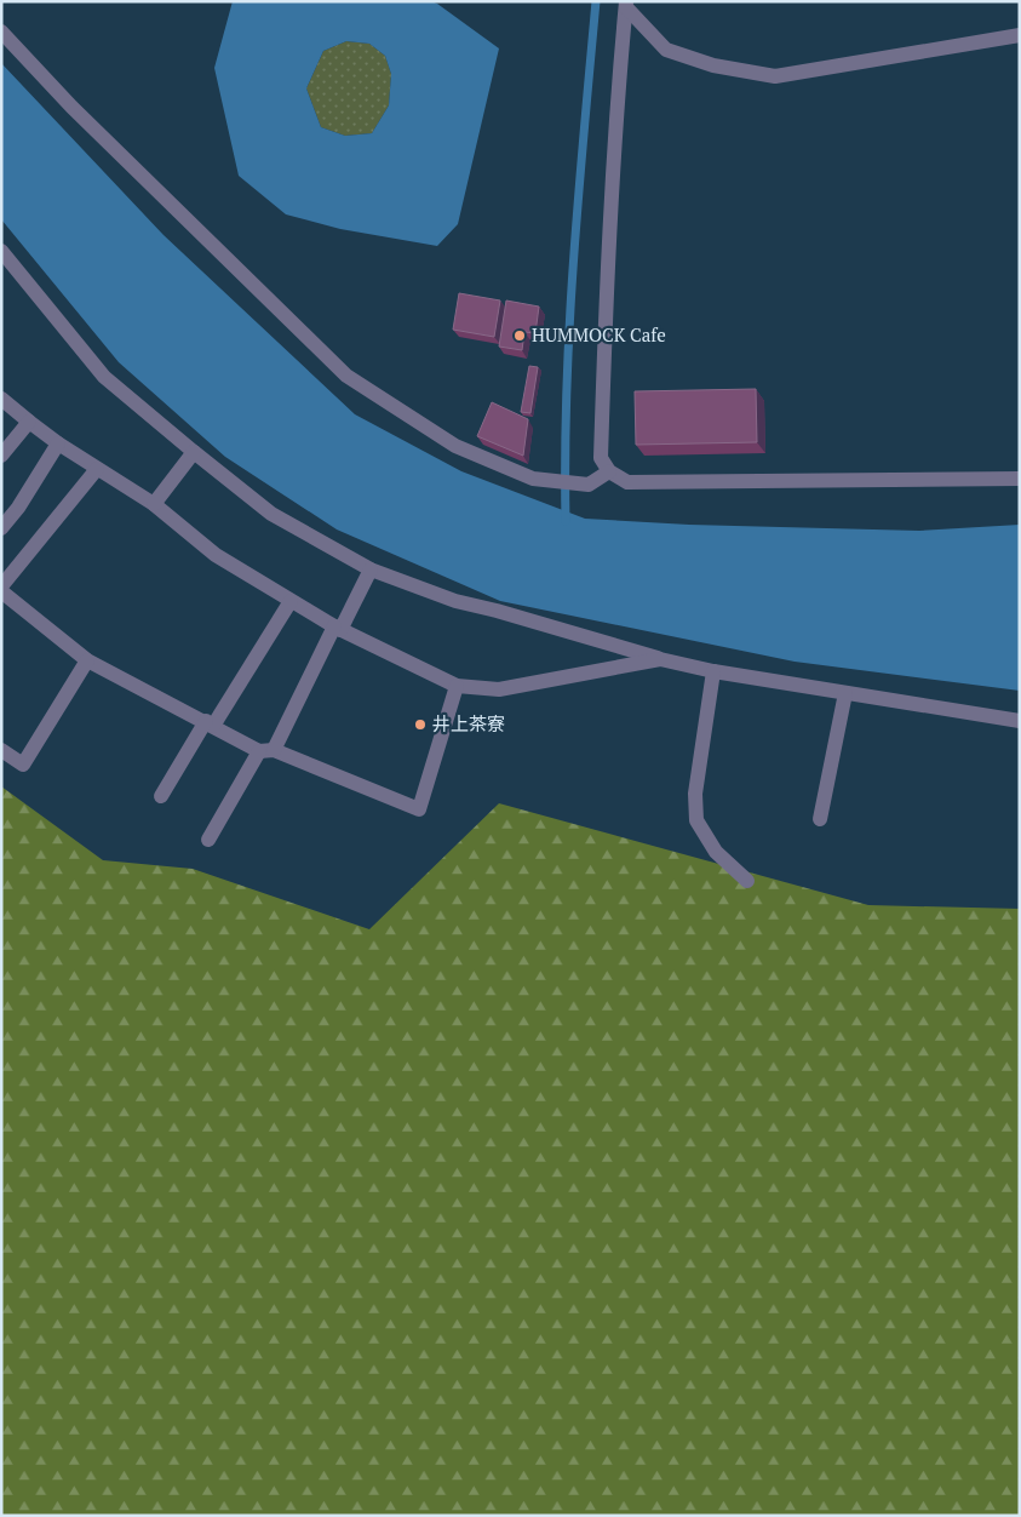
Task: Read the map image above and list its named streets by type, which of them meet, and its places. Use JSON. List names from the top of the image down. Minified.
{"places":["HUMMOCK Cafe","井上茶寮"]}
